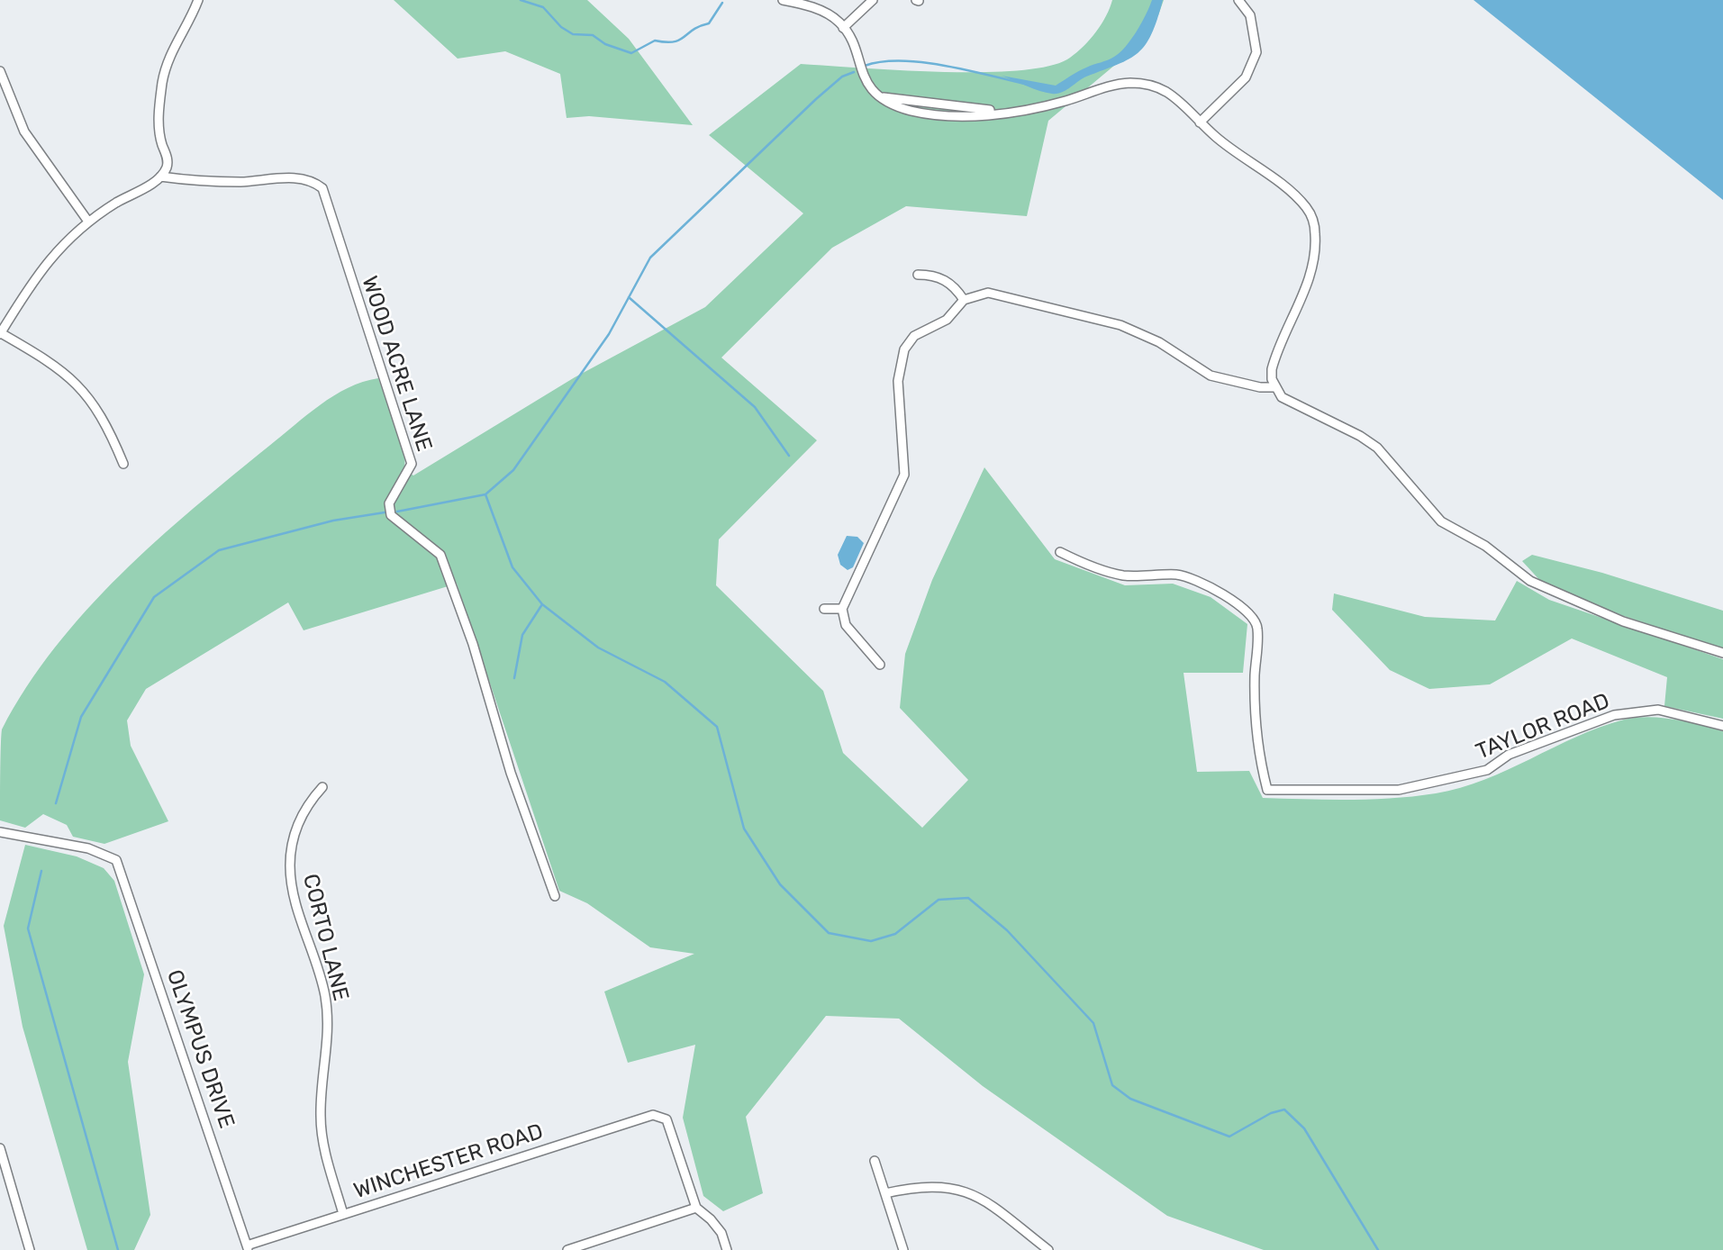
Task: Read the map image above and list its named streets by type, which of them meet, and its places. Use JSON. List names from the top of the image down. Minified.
{"streets":{"street":["WOOD ACRE LANE","TAYLOR ROAD","CORTO LANE","OLYMPUS DRIVE","WINCHESTER ROAD"]},"crossings":[["CORTO LANE","WINCHESTER ROAD"],["OLYMPUS DRIVE","WINCHESTER ROAD"]]}
